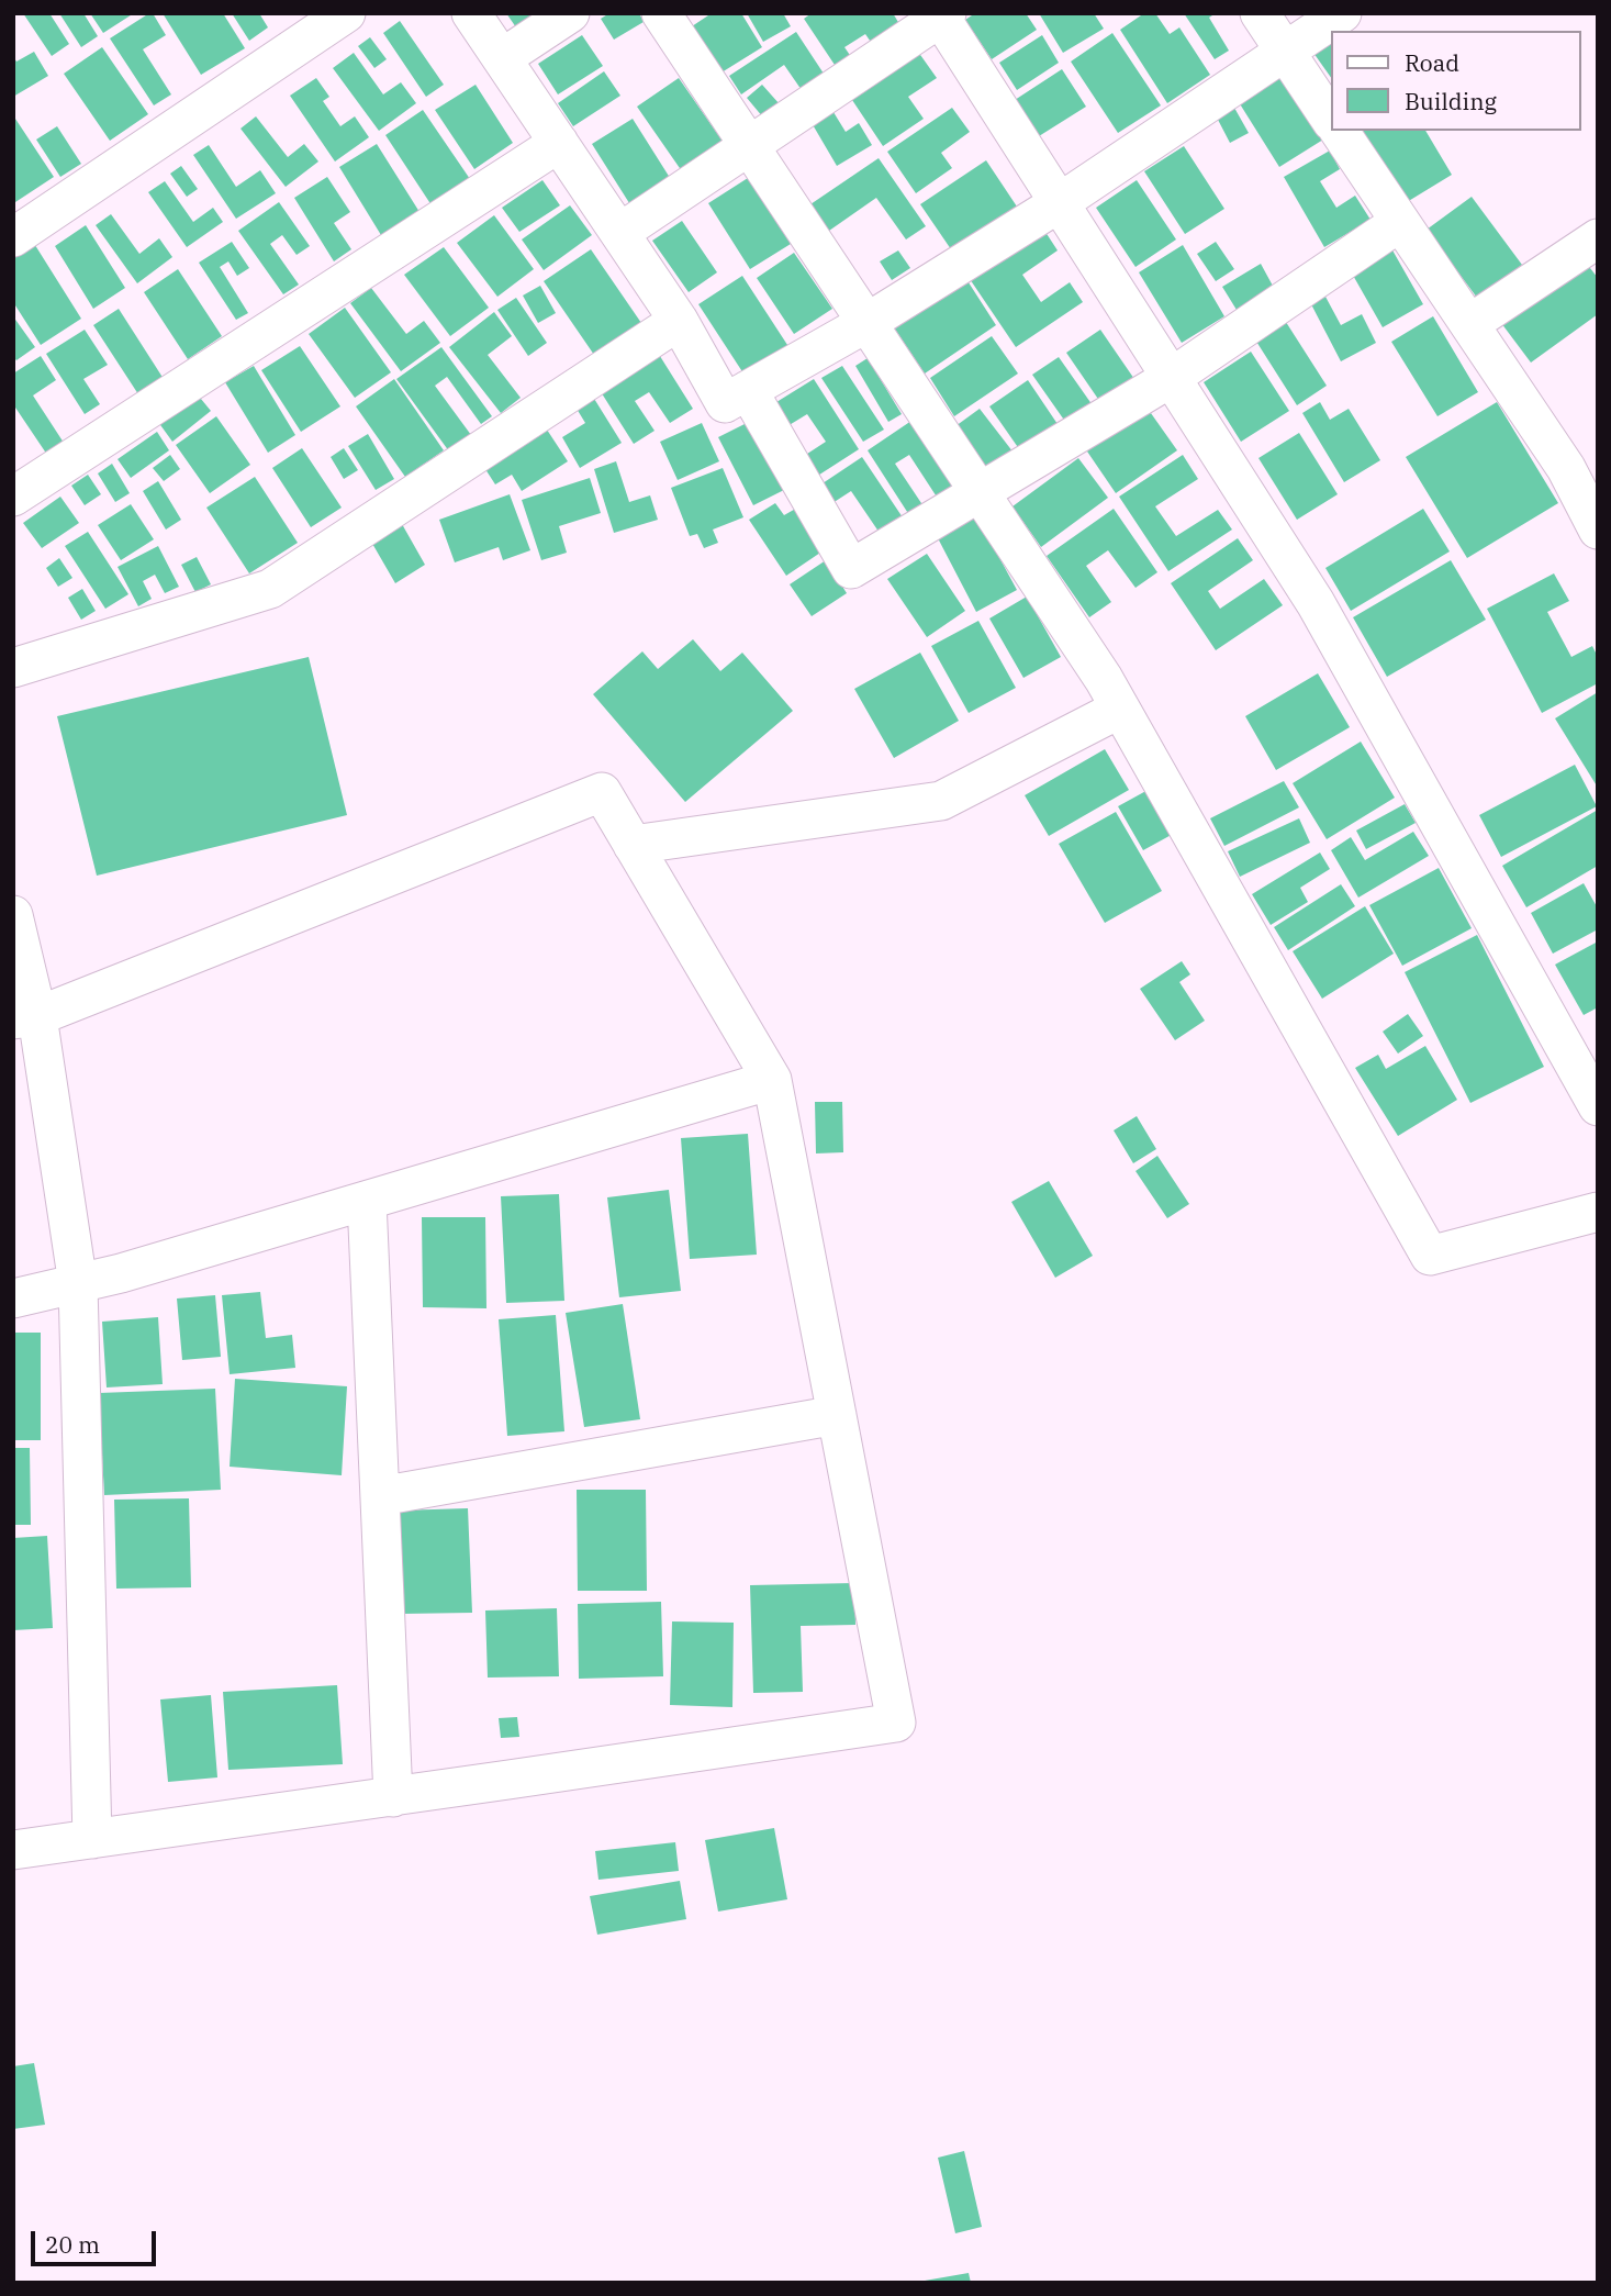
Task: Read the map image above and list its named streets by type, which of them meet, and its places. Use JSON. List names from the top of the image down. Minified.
{"legend":["Road","Building"],"scale_bar":"20 m"}
